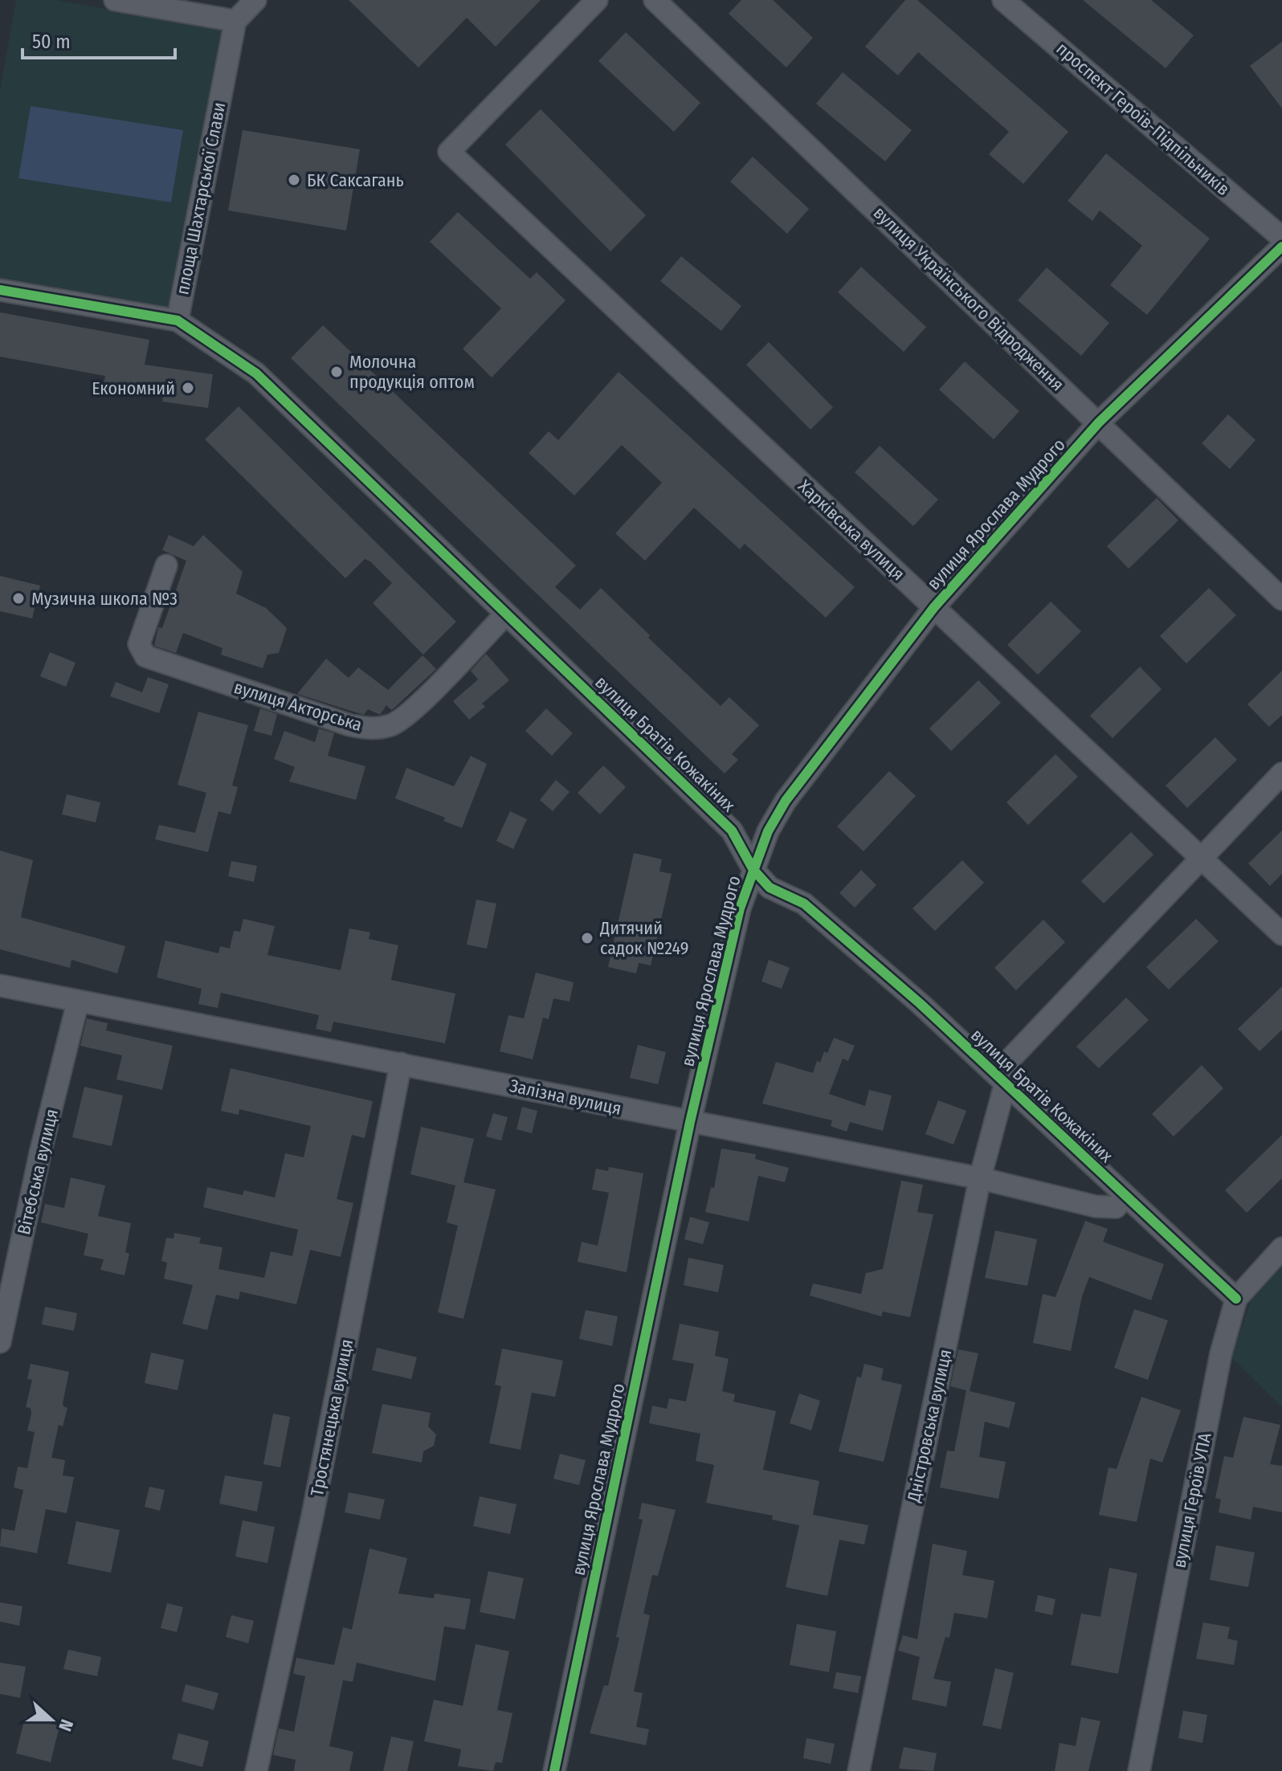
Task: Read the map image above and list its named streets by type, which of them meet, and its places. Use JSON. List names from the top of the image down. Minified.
{"streets":{"street":["проспект Героїв-Підпільників","площа Шахтарської Слави","вулиця Українського Відродження","вулиця Ярослава Мудрого","Харківська вулиця","вулиця Акторська","вулиця Братів Кожакіних","Залізна вулиця","Вітебська вулиця","Тростянецька вулиця","Дністровська вулиця","вулиця Героїв УПА"]},"crossings":[["площа Шахтарської Слави","вулиця Братів Кожакіних"],["вулиця Українського Відродження","вулиця Ярослава Мудрого"],["вулиця Ярослава Мудрого","Харківська вулиця"],["вулиця Ярослава Мудрого","вулиця Братів Кожакіних"],["вулиця Ярослава Мудрого","Залізна вулиця"],["вулиця Акторська","вулиця Братів Кожакіних"],["вулиця Братів Кожакіних","Залізна вулиця"],["вулиця Братів Кожакіних","Дністровська вулиця"],["вулиця Братів Кожакіних","вулиця Героїв УПА"],["Залізна вулиця","Вітебська вулиця"],["Залізна вулиця","Тростянецька вулиця"],["Залізна вулиця","Дністровська вулиця"]],"places":["БК Саксагань","Молочна продукція оптом","Економний","Музична школа №3","Дитячий садок №249"],"scale_bar":"50 m","north":"right"}
